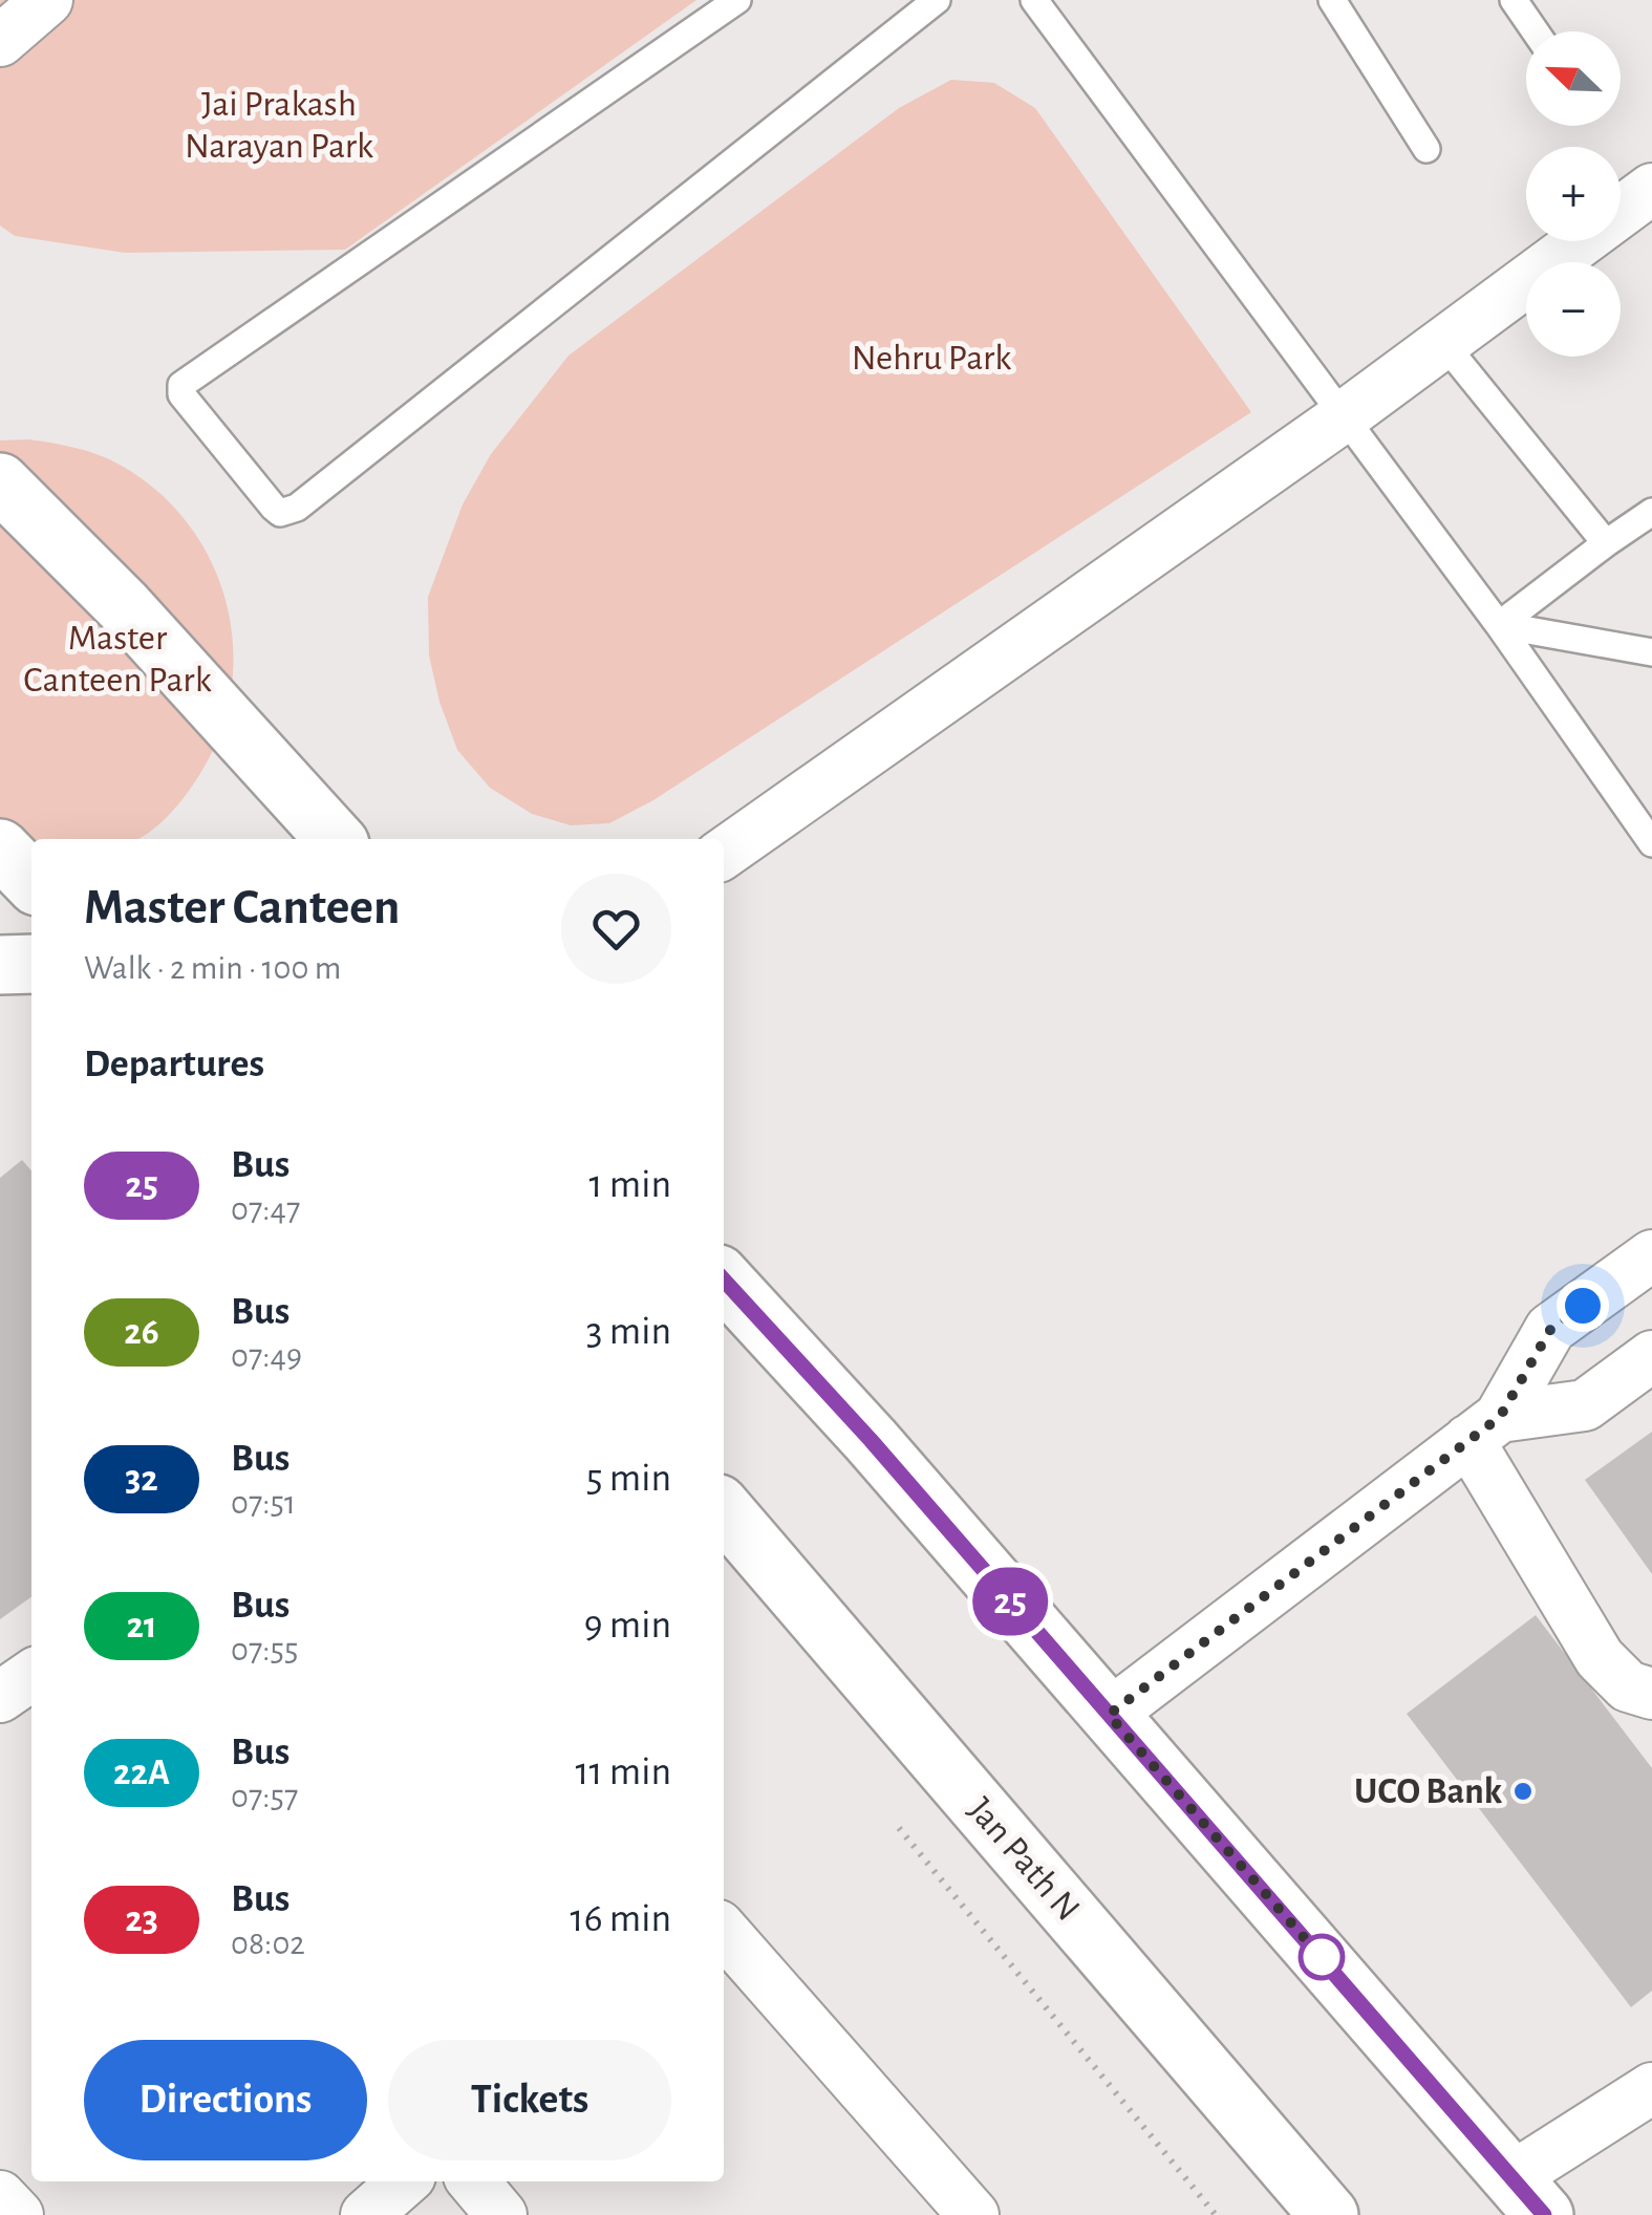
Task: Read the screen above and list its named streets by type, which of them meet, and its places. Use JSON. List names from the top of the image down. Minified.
{"streets":{"main road":["Jan Path N"]},"parks":["Jai Prakash Narayan Park","Nehru Park","Master Canteen Park"],"places":["UCO Bank"],"lines":["bus line 25"],"north":"top left","page":{"on_map":"25","map_buttons":["+","−"],"heading":[["Master Canteen","Walk · 2 min · 100 m"],"Departures"],"list":[{"mark":"25","name":"Bus","note":"07:47","value":"1 min"},{"mark":"26","name":"Bus","note":"07:49","value":"3 min"},{"mark":"32","name":"Bus","note":"07:51","value":"5 min"},{"mark":"21","name":"Bus","note":"07:55","value":"9 min"},{"mark":"22A","name":"Bus","note":"07:57","value":"11 min"},{"mark":"23","name":"Bus","note":"08:02","value":"16 min"}],"buttons":["Directions","Tickets"]}}
